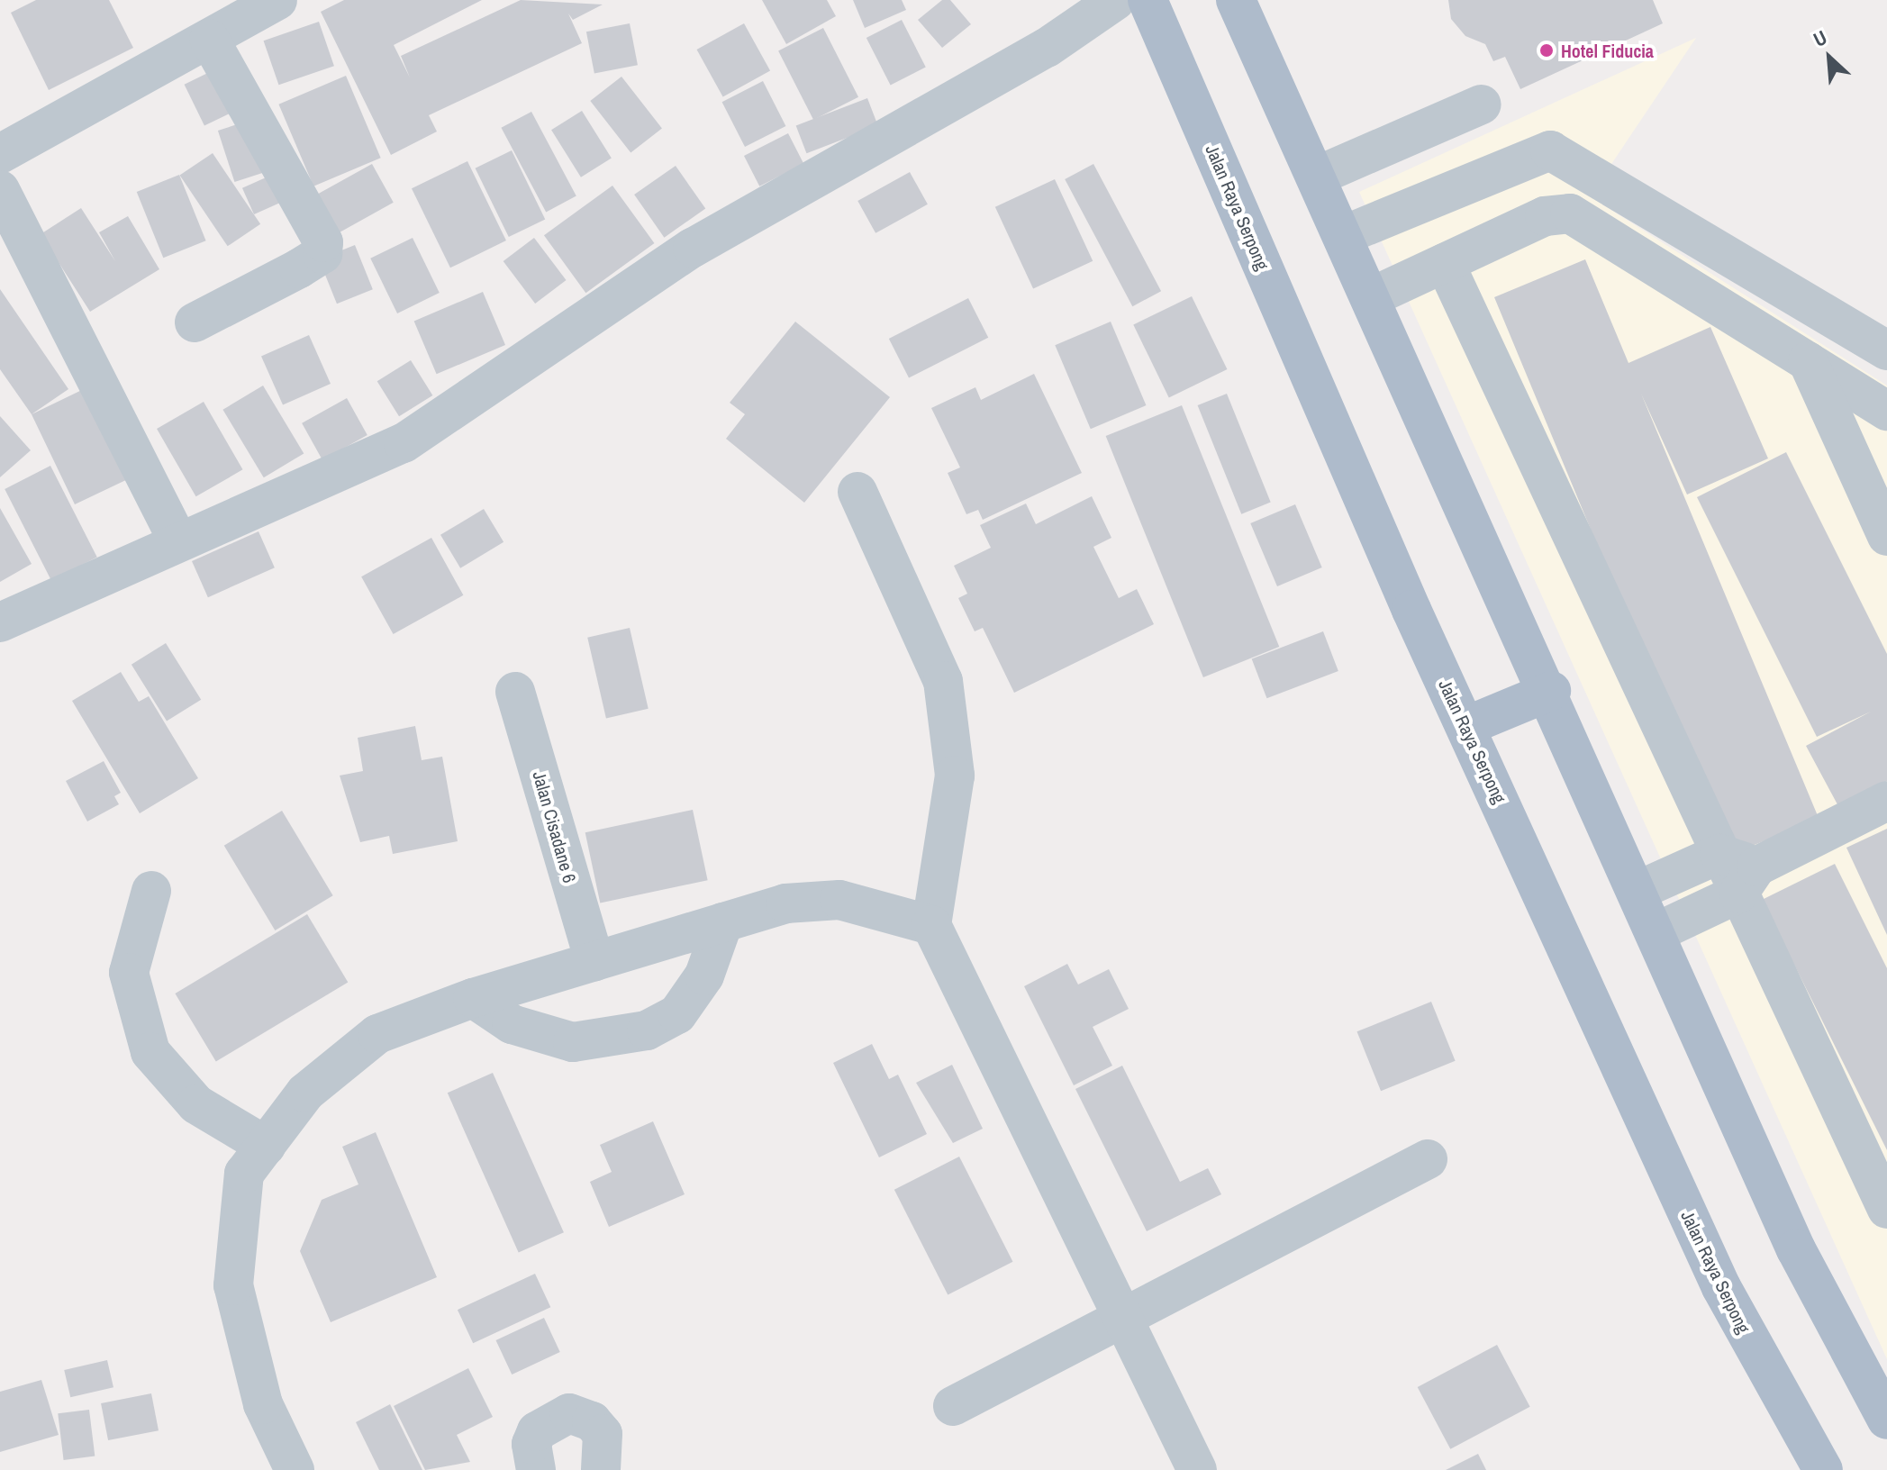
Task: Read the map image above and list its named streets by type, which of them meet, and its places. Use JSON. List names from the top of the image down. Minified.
{"streets":{"main road":["Jalan Raya Serpong"],"street":["Jalan Cisadane 6"]},"places":["Hotel Fiducia"],"north":"top left"}
